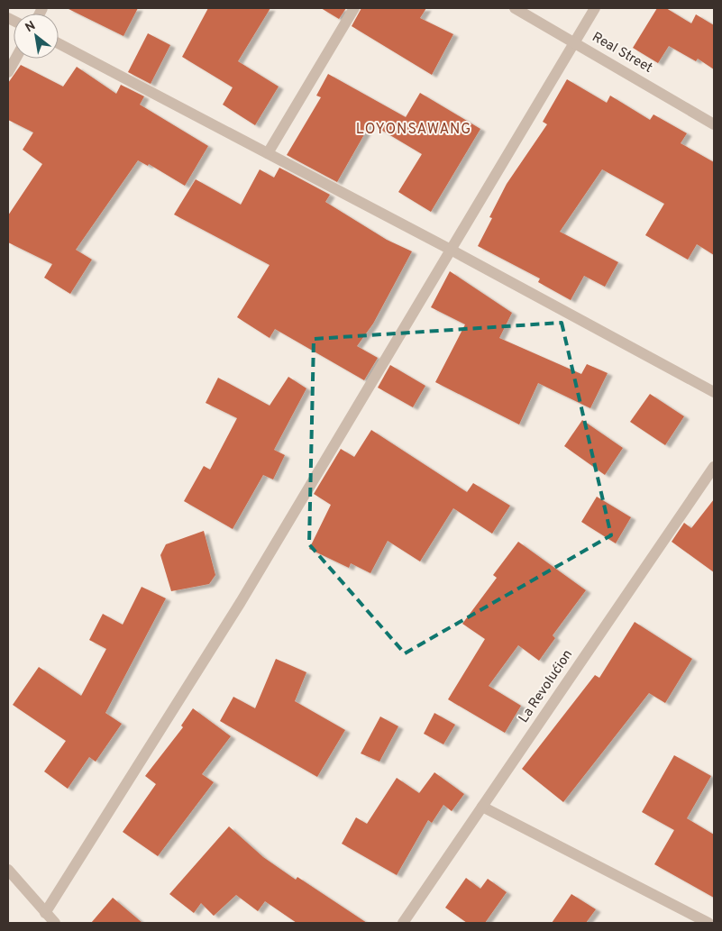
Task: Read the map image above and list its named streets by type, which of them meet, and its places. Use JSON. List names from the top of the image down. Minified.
{"streets":{"street":["Real Street","La Revolućion"]},"districts":["LOYONSAWANG"],"north":"top left"}
